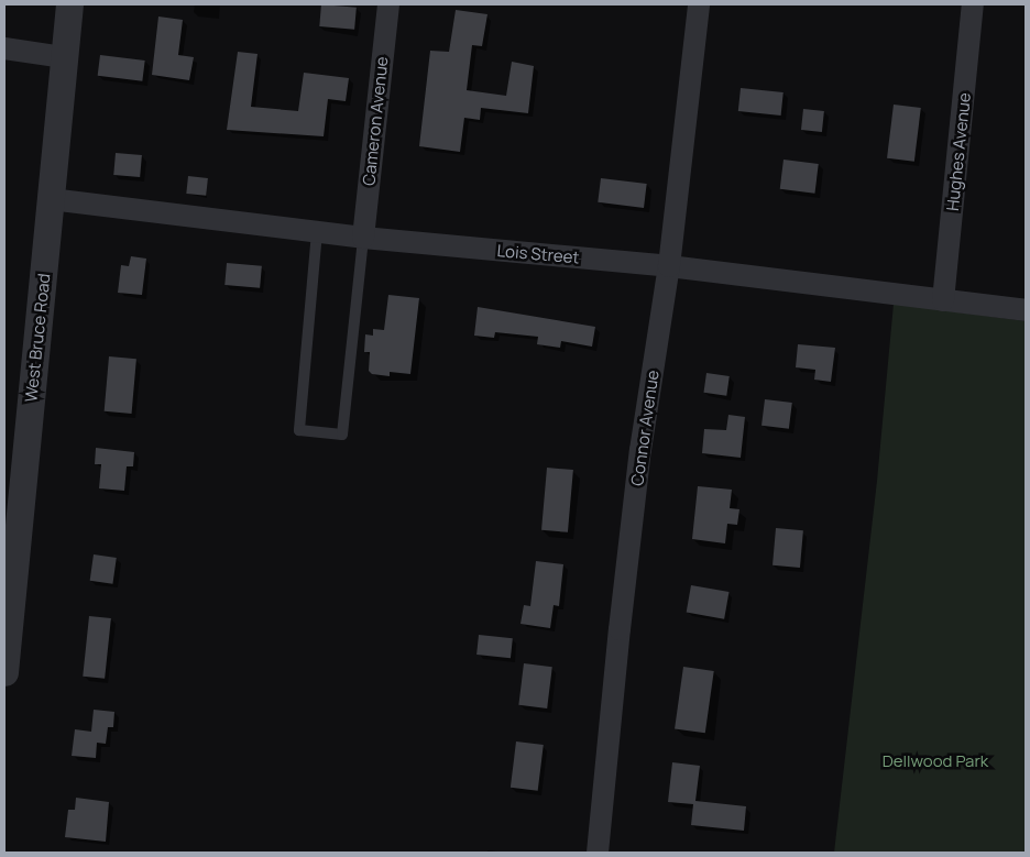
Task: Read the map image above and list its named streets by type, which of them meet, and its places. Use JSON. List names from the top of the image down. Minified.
{"streets":{"street":["Cameron Avenue","Hughes Avenue","Lois Street","West Bruce Road","Connor Avenue"]},"crossings":[["Cameron Avenue","Lois Street"],["Hughes Avenue","Lois Street"],["Lois Street","West Bruce Road"],["Lois Street","Connor Avenue"]],"parks":["Dellwood Park"]}
